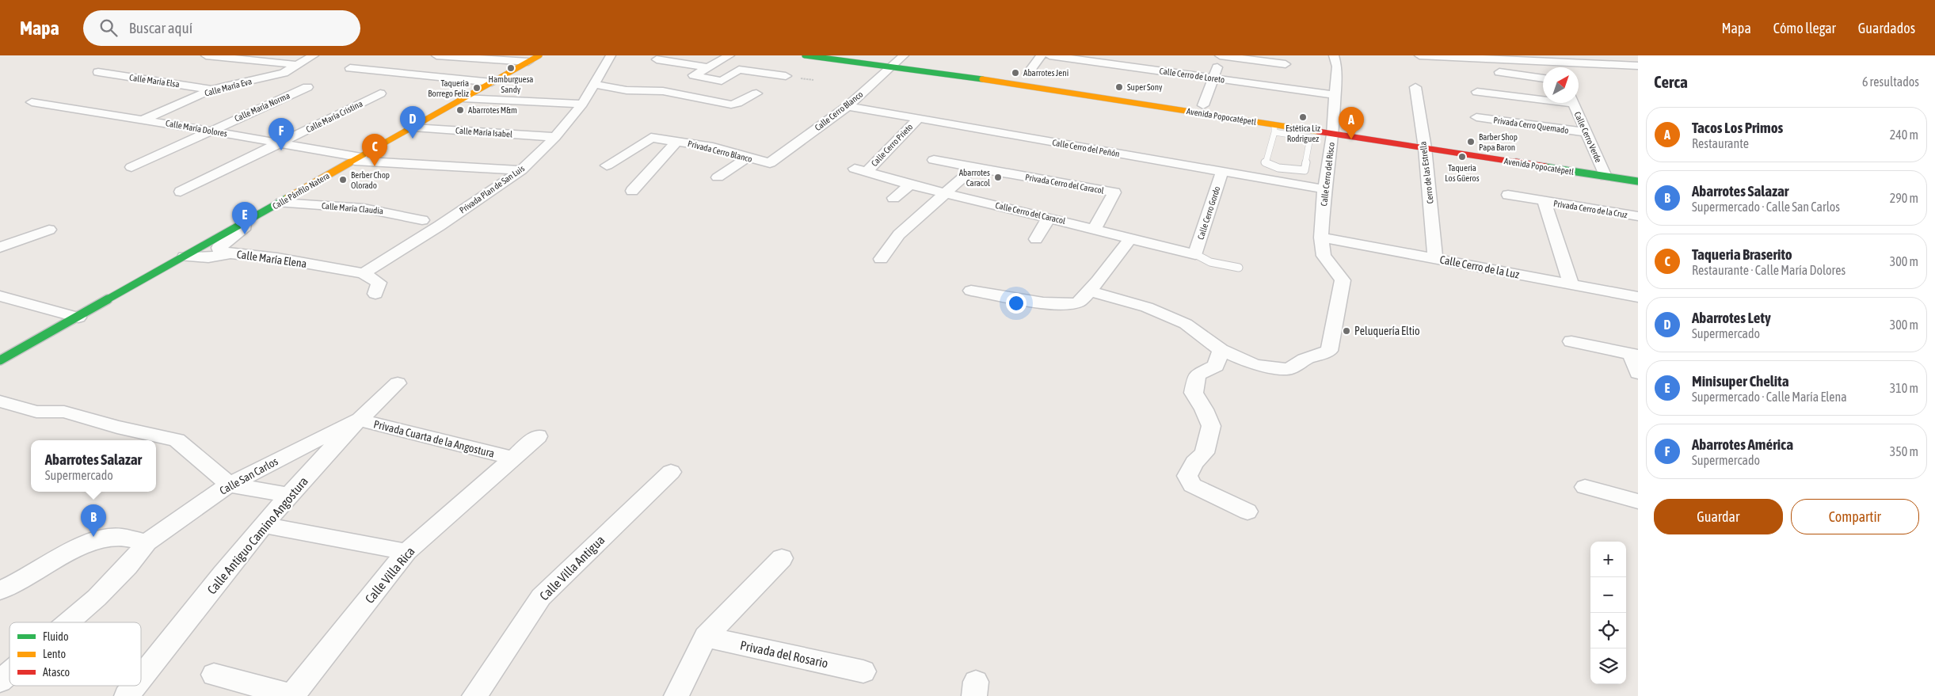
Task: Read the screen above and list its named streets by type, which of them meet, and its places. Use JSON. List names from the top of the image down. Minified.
{"streets":{"street":["Calle Cerro de Loreto","Calle María Elsa","Calle María Eva","Calle María Norma","Calle Cerro Blanco","Calle María Cristina","Avenida Popocatépetl","Privada Cerro Quemado","Calle María Dolores","Calle María Isabel","Calle Cerro Verde","Calle Cerro Prieto","Calle Cerro del Peñón","Privada Cerro Blanco","Cerro de las Estrella","Calle Cerro del Risco","Privada Cerro del Caracol","Privada Plan de San Luis","Calle Pánfilo Natera","Calle María Claudia","Privada Cerro de la Cruz","Calle Cerro del Caracol","Calle Cerro Gordo","Calle María Elena","Calle Cerro de la Luz","Privada Cuarta de la Angostura","Calle San Carlos","Calle Antiguo Camino Angostura","Calle Villa Antigua","Calle Villa Rica","Privada del Rosario"]},"crossings":[["Calle Cerro de Loreto","Calle Cerro del Risco"],["Calle María Elsa","Calle María Eva"],["Calle María Eva","Calle María Dolores"],["Calle María Norma","Calle María Dolores"],["Calle Cerro Blanco","Avenida Popocatépetl"],["Calle Cerro Blanco","Calle Cerro del Peñón"],["Calle Cerro Blanco","Privada Cerro Blanco"],["Calle María Cristina","Calle María Dolores"],["Avenida Popocatépetl","Calle Cerro Verde"],["Avenida Popocatépetl","Cerro de las Estrella"],["Avenida Popocatépetl","Calle Cerro del Risco"],["Privada Cerro Quemado","Calle Cerro Verde"],["Calle María Dolores","Privada Plan de San Luis"],["Calle María Dolores","Calle Pánfilo Natera"],["Calle María Isabel","Privada Plan de San Luis"],["Calle María Isabel","Calle Pánfilo Natera"],["Calle Cerro Prieto","Calle Cerro del Peñón"],["Calle Cerro Prieto","Calle Cerro del Caracol"],["Calle Cerro del Peñón","Calle Cerro del Risco"],["Calle Cerro del Peñón","Calle Cerro Gordo"],["Cerro de las Estrella","Calle Cerro de la Luz"],["Calle Cerro del Risco","Calle Cerro de la Luz"],["Privada Cerro del Caracol","Calle Cerro del Caracol"],["Privada Plan de San Luis","Calle María Elena"],["Calle Pánfilo Natera","Calle María Claudia"],["Calle Pánfilo Natera","Calle María Elena"],["Privada Cerro de la Cruz","Calle Cerro de la Luz"],["Calle Cerro del Caracol","Calle Cerro Gordo"],["Privada Cuarta de la Angostura","Calle San Carlos"],["Privada Cuarta de la Angostura","Calle Antiguo Camino Angostura"],["Privada Cuarta de la Angostura","Calle Villa Rica"],["Calle San Carlos","Calle Antiguo Camino Angostura"]],"places":["Hamburguesa Sandy","Abarrotes Jeni","Super Sony","Taqueria Borrego Feliz","Abarrotes M&m","Estética Liz Rodriguez","Barber Shop Papa Baron","Taqueria Los Güeros","Abarrotes Caracol","Berber Chop Olorado","Peluquería Eltio"],"legend":["Fluido","Lento","Atasco"],"north":"top right","page":{"header":"Mapa","search":"Buscar aquí","nav":["Mapa","Cómo llegar","Guardados"],"heading":["Cerca","6 resultados"],"pins":["D","A","F","C","E","B"],"list":[{"mark":"A","name":"Tacos Los Primos","note":"Restaurante","value":"240 m"},{"mark":"B","name":"Abarrotes Salazar","note":"Supermercado · Calle San Carlos","value":"290 m"},{"mark":"C","name":"Taqueria Braserito","note":"Restaurante · Calle María Dolores","value":"300 m"},{"mark":"D","name":"Abarrotes Lety","note":"Supermercado","value":"300 m"},{"mark":"E","name":"Minisuper Chelita","note":"Supermercado · Calle María Elena","value":"310 m"},{"mark":"F","name":"Abarrotes América","note":"Supermercado","value":"350 m"}],"popup":["Abarrotes Salazar","Supermercado"],"buttons":["Guardar","Compartir"],"map_buttons":["+","−"]}}
